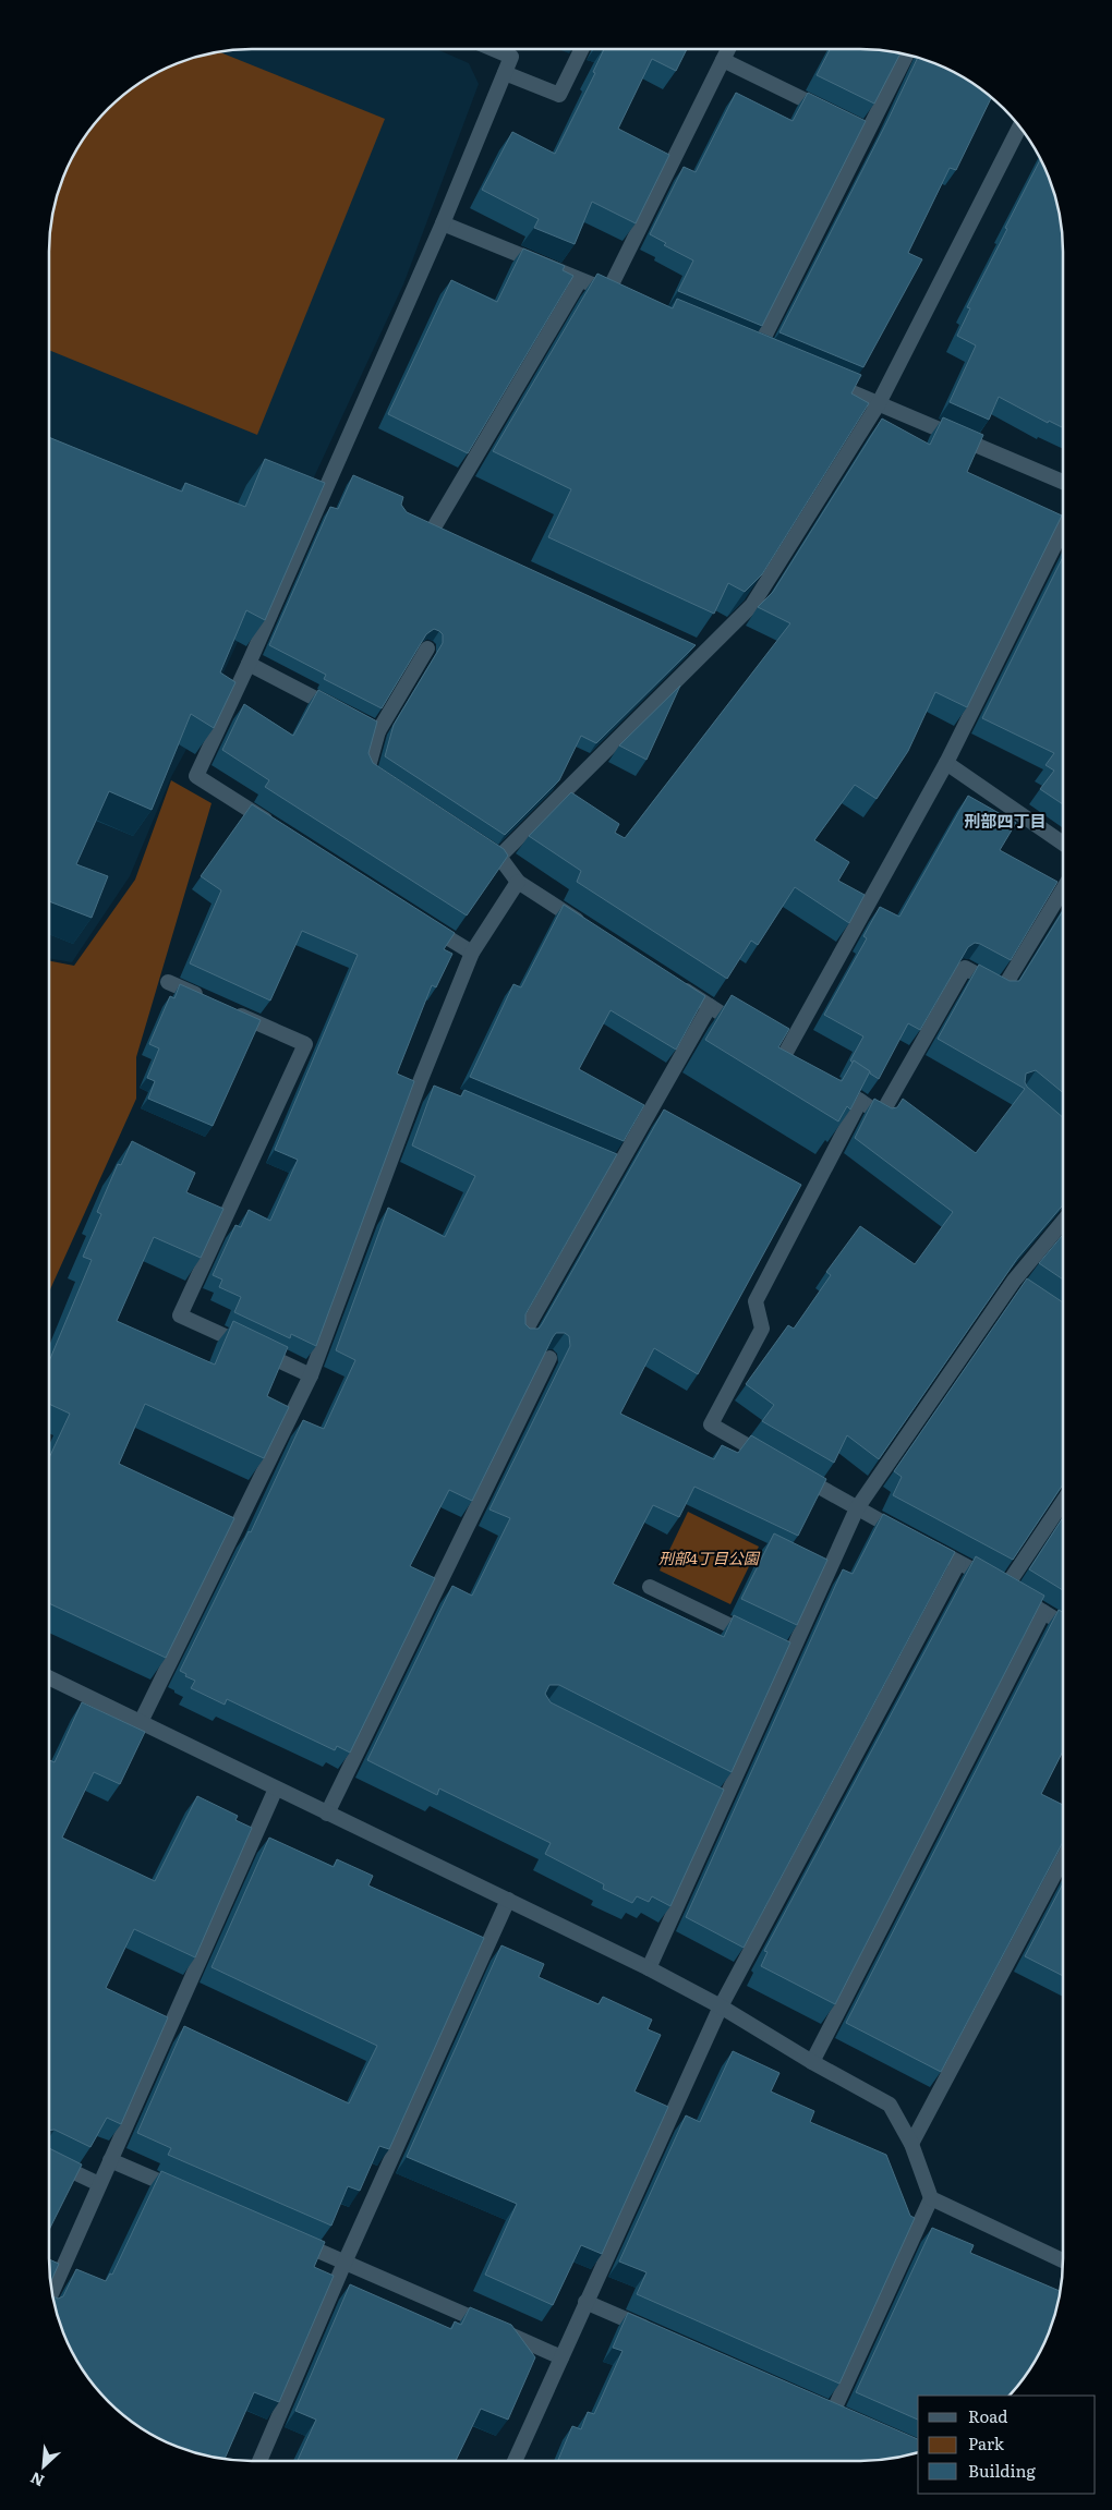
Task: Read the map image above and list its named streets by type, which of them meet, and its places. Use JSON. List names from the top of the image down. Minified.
{"districts":["刑部四丁目"],"parks":["刑部4丁目公園"],"legend":["Road","Park","Building"],"north":"bottom left"}
